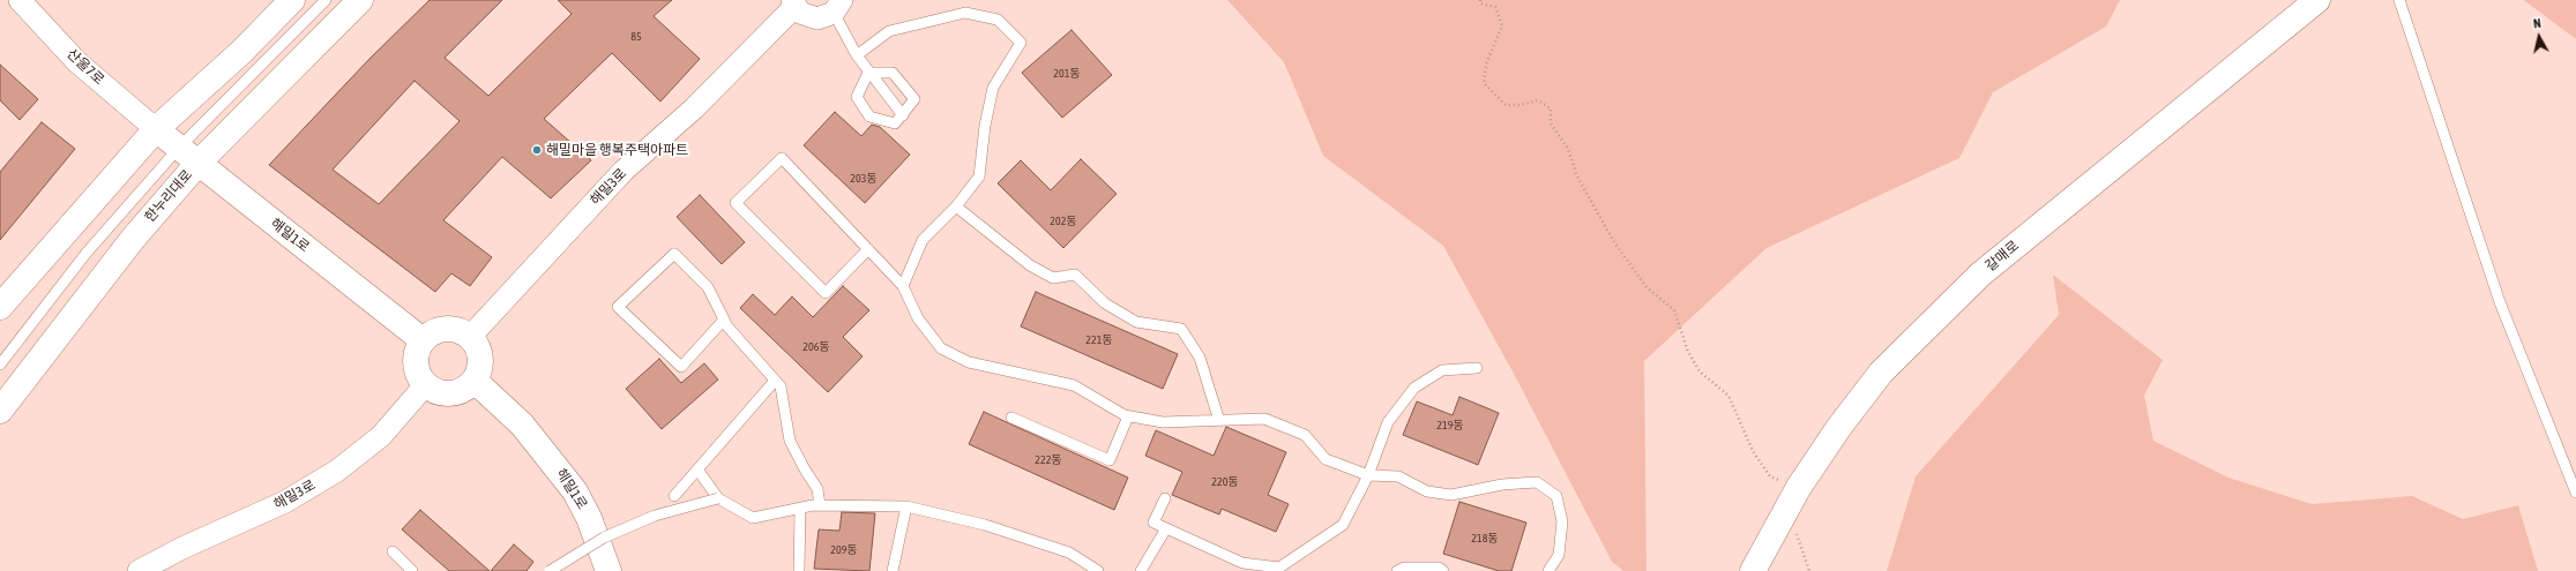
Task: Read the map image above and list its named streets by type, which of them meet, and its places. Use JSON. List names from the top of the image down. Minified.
{"streets":{"street":["산울7로","해밀3로","한누리대로","해밀1로","갈매로"]},"crossings":[["산울7로","해밀1로"],["해밀3로","해밀1로"],["한누리대로","해밀1로"]],"places":["해밀마을 행복주택아파트"],"house_numbers":["85","201동","203동","202동","221동","206동","219동","222동","220동","218동","209동"],"north":"top"}
